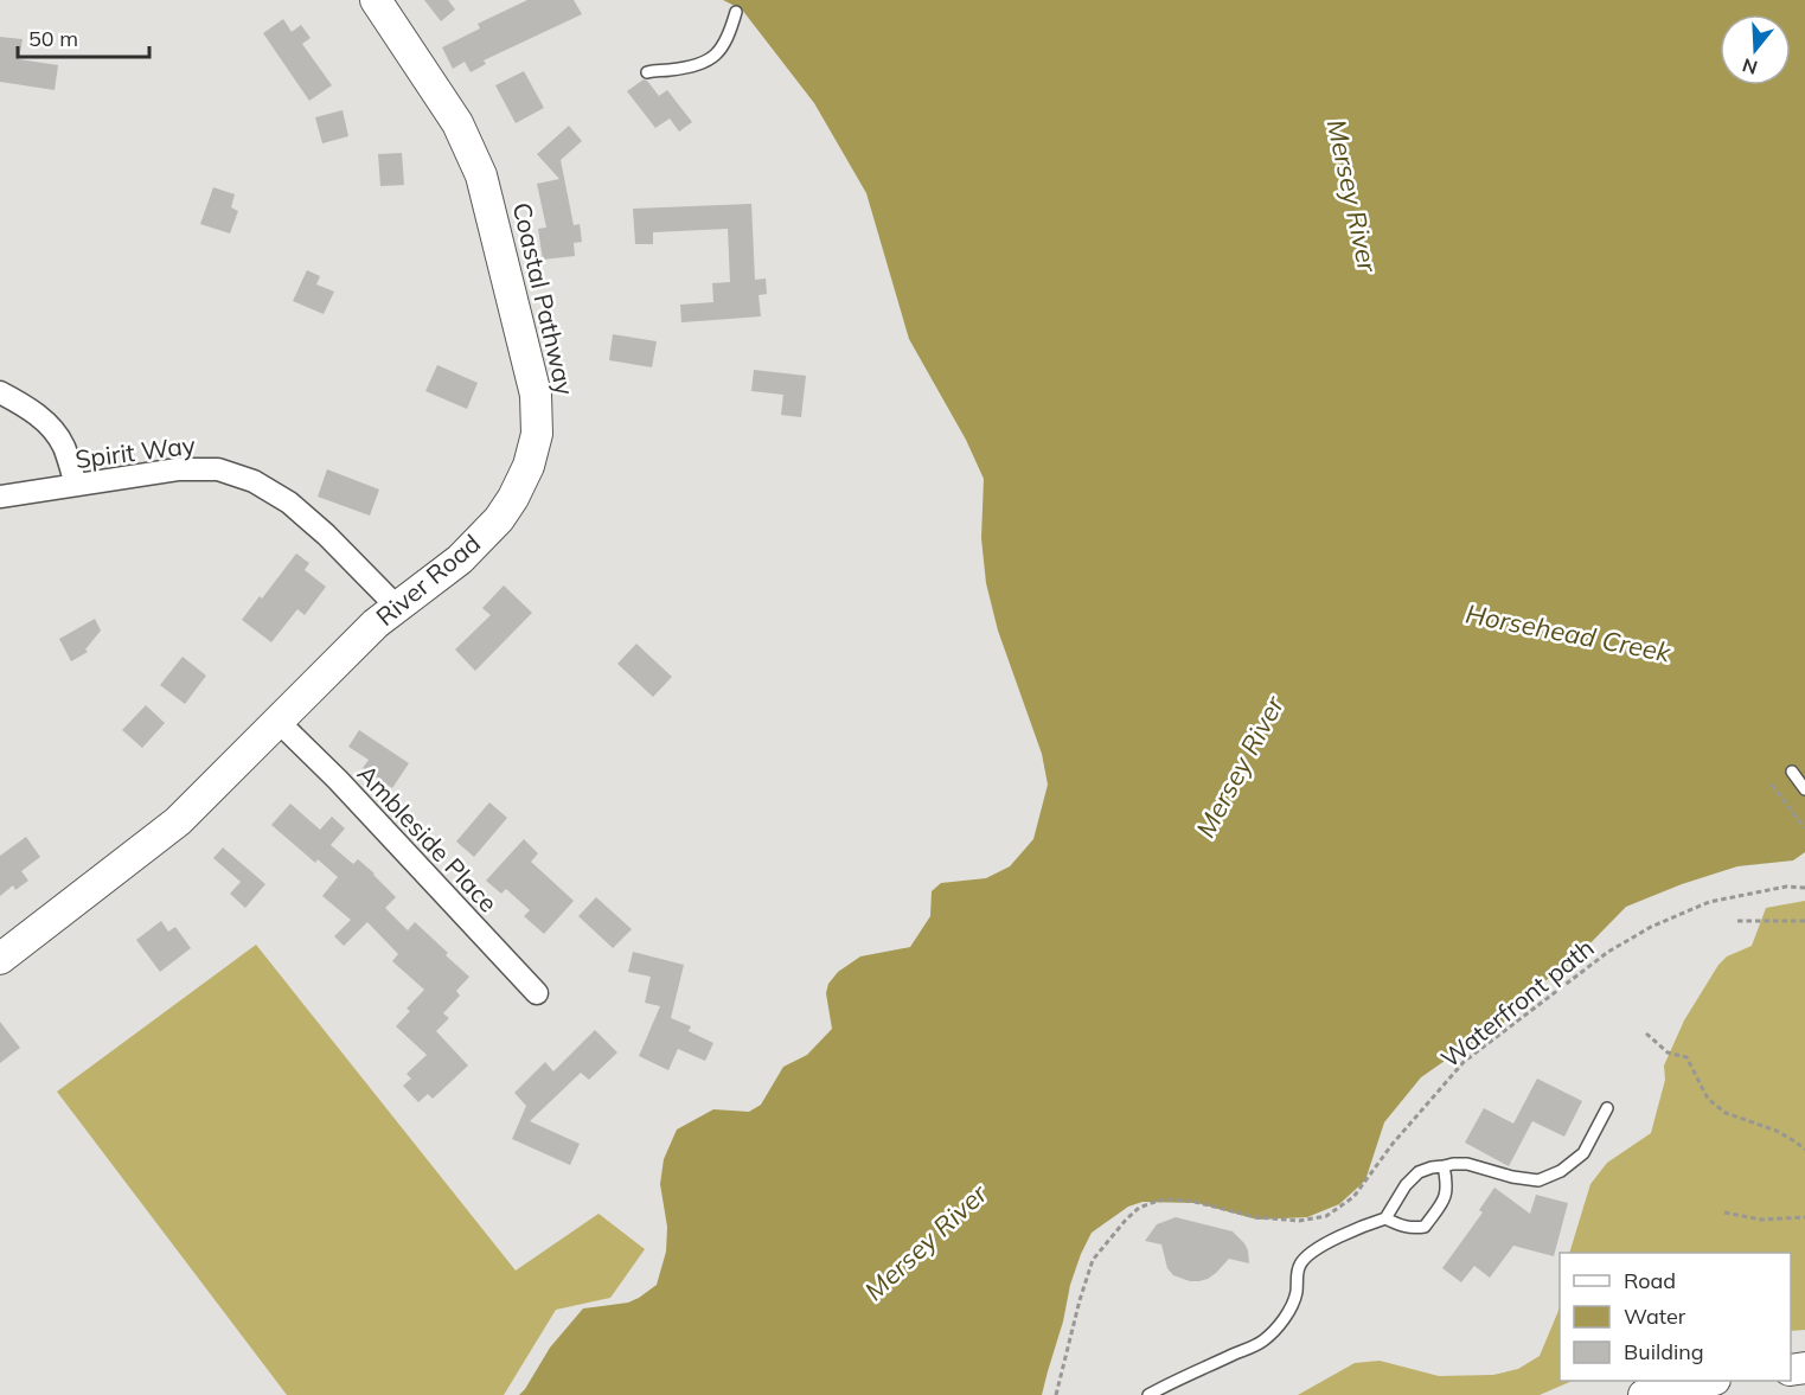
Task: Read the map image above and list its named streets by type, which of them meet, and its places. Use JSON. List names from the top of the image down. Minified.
{"streets":{"main road":["River Road"],"street":["Spirit Way","Ambleside Place"],"path":["Waterfront path"]},"crossings":[["Spirit Way","River Road"],["River Road","Ambleside Place"]],"water":["Mersey River","Horsehead Creek"],"legend":["Road","Water","Building"],"scale_bar":"50 m","north":"bottom"}
